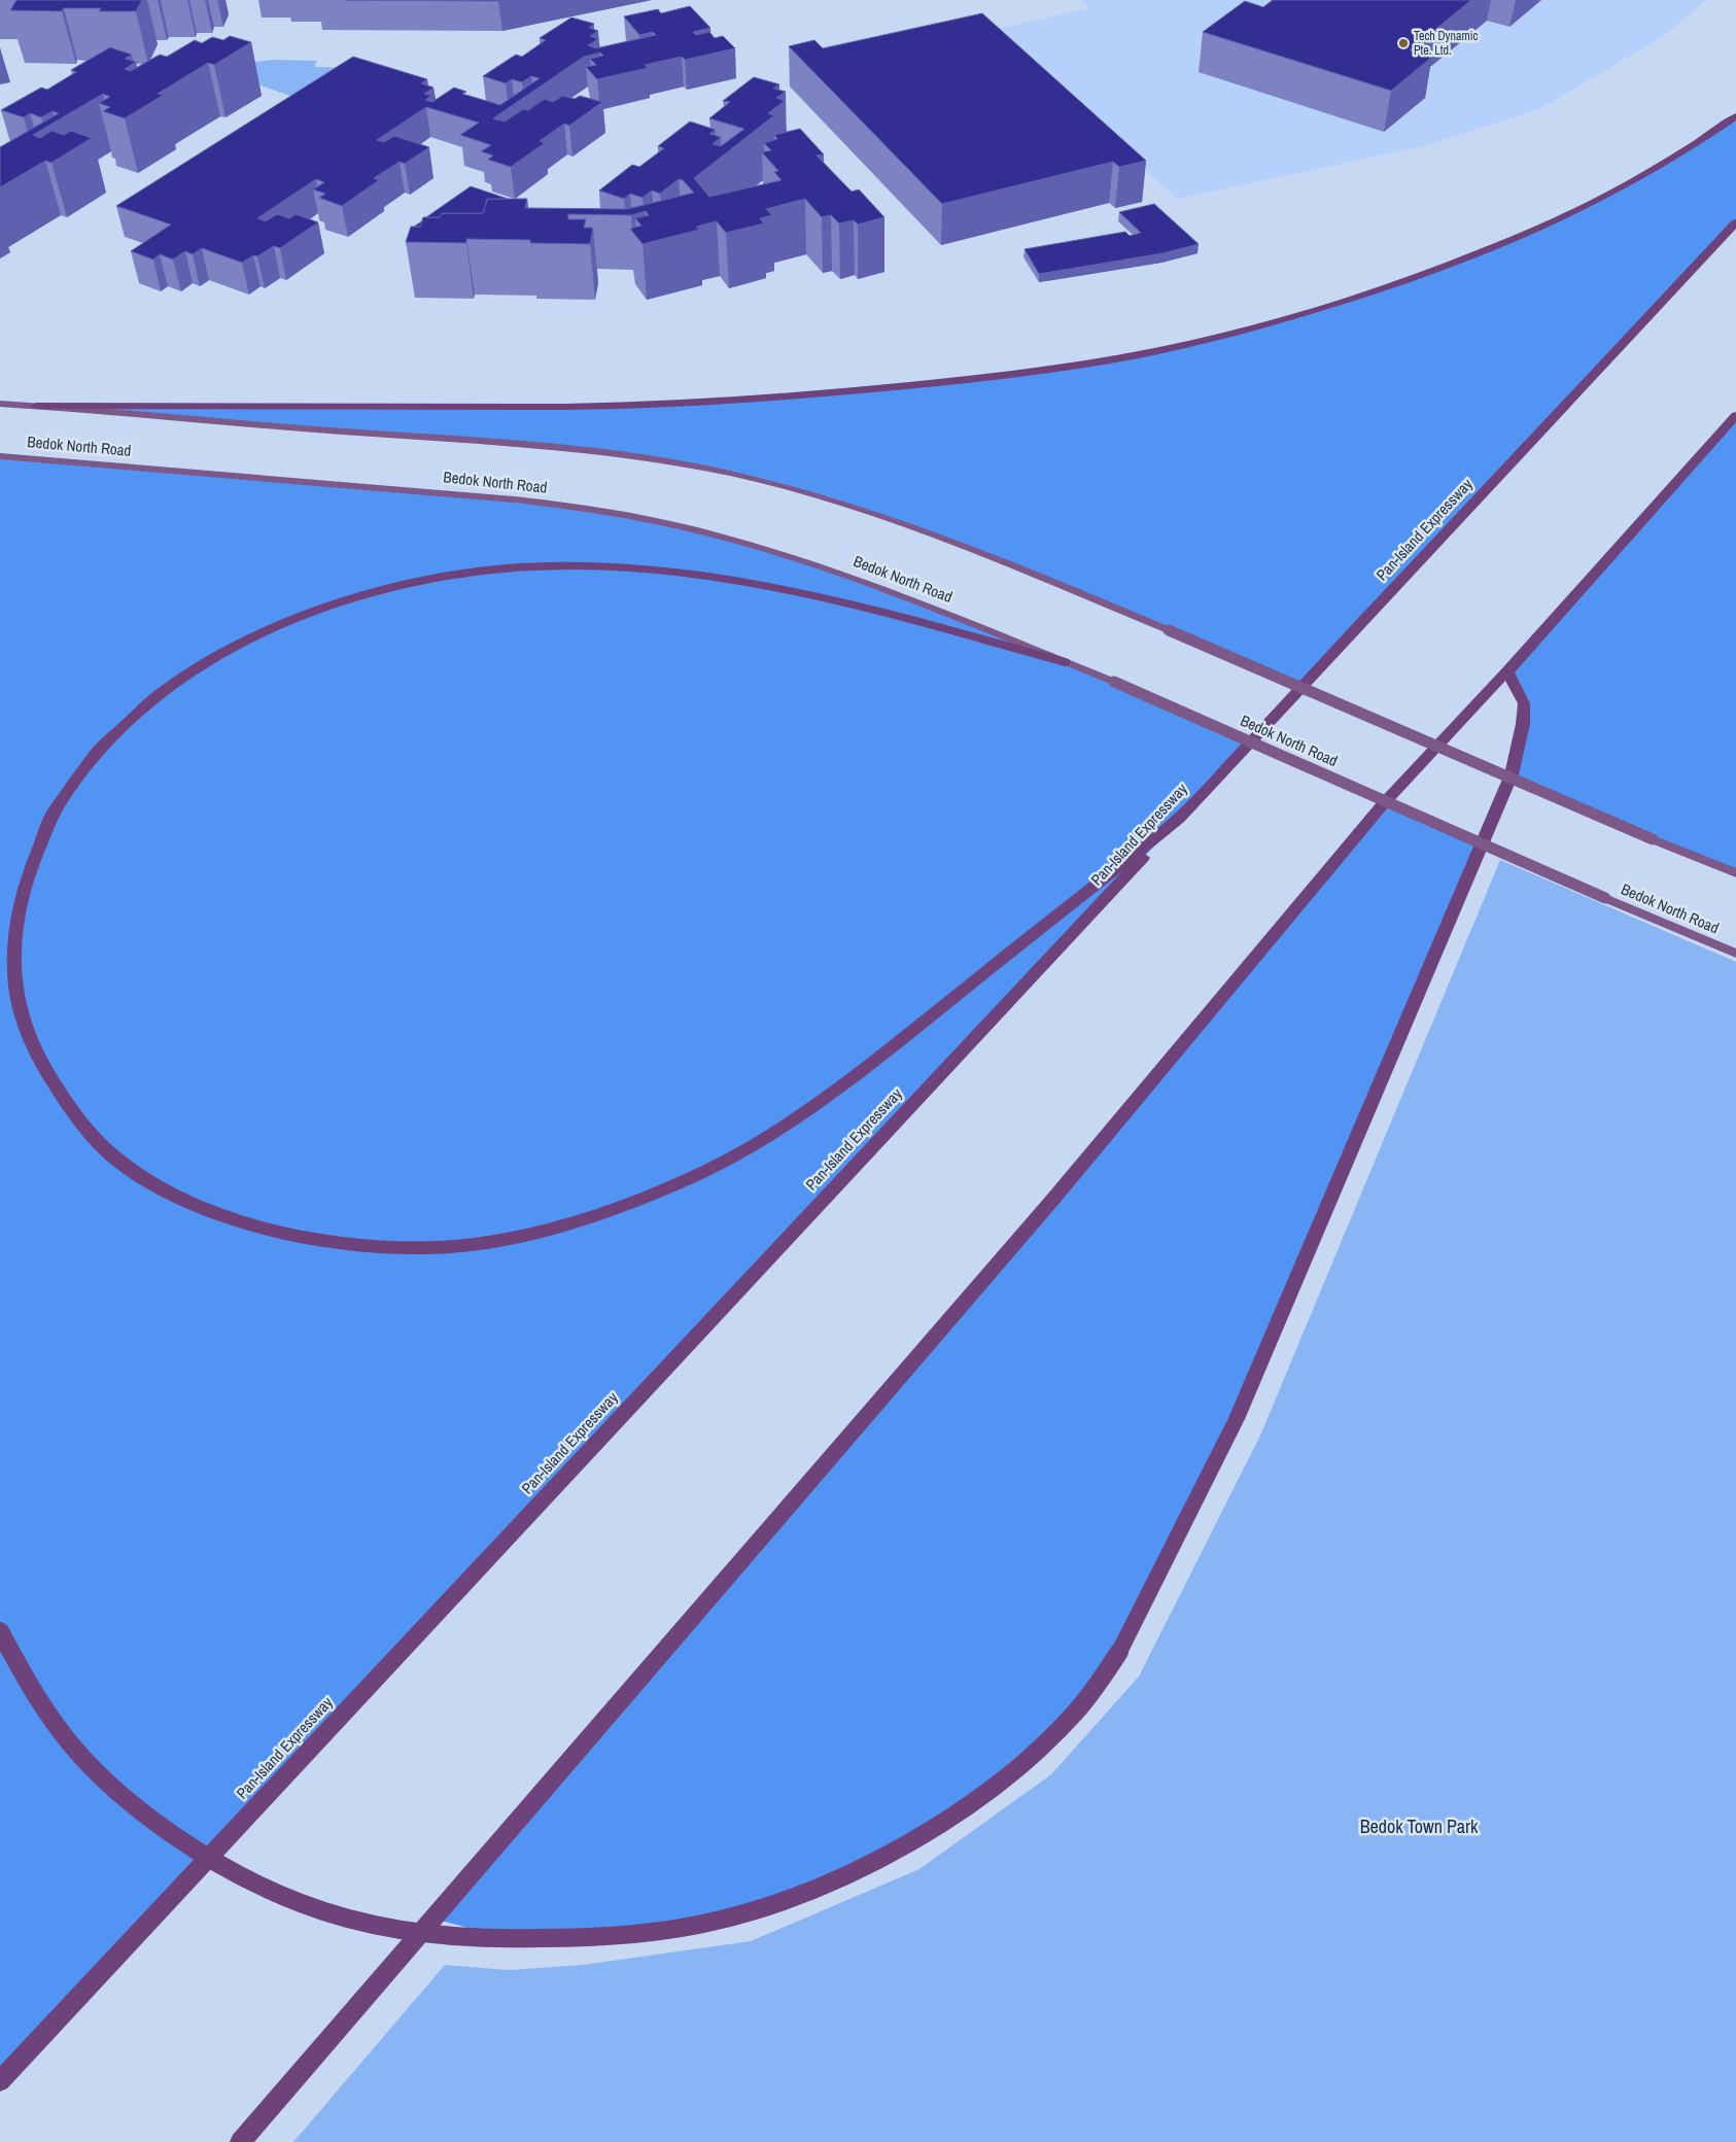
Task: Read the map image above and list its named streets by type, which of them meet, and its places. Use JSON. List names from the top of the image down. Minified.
{"streets":{"highway":["Pan-Island Expressway"],"main road":["Bedok North Road"]},"parks":["Bedok Town Park"],"places":["Tech Dynamic Pte. Ltd."]}
